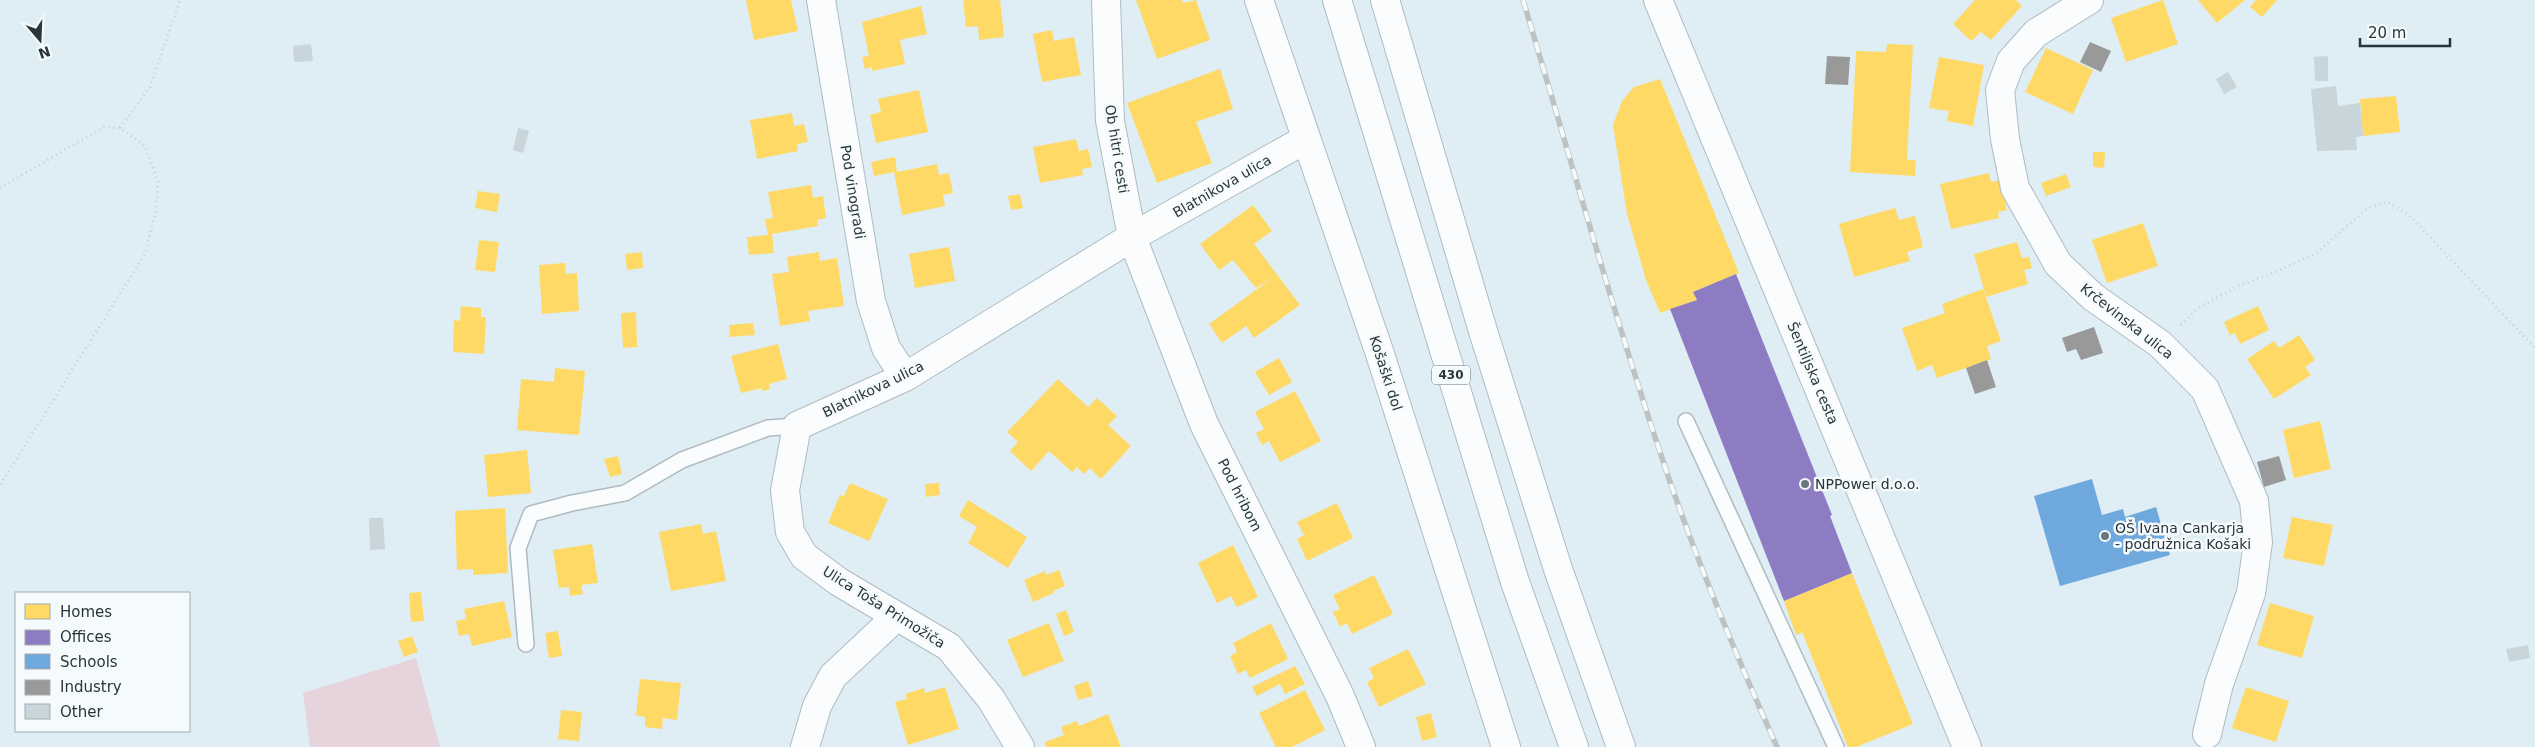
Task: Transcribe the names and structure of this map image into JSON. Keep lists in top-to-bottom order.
{
  "streets": {
    "main road": [
      "Ob hitri cesti",
      "Blatnikova ulica",
      "Pod vinogradi",
      "Krčevinska ulica",
      "Košaški dol",
      "Šentiljska cesta",
      "430",
      "Pod hribom",
      "Ulica Toša Primožiča"
    ]
  },
  "crossings": [
    ["Ob hitri cesti", "Blatnikova ulica"],
    ["Ob hitri cesti", "Pod hribom"],
    ["Blatnikova ulica", "Pod vinogradi"],
    ["Blatnikova ulica", "Košaški dol"],
    ["Blatnikova ulica", "Pod hribom"],
    ["Blatnikova ulica", "Ulica Toša Primožiča"]
  ],
  "places": ["NPPower d.o.o.", "OŠ Ivana Cankarja - podružnica Košaki"],
  "legend": [
    "Homes",
    "Offices",
    "Schools",
    "Industry",
    "Other"
  ],
  "scale_bar": "20 m",
  "north": "bottom"
}
